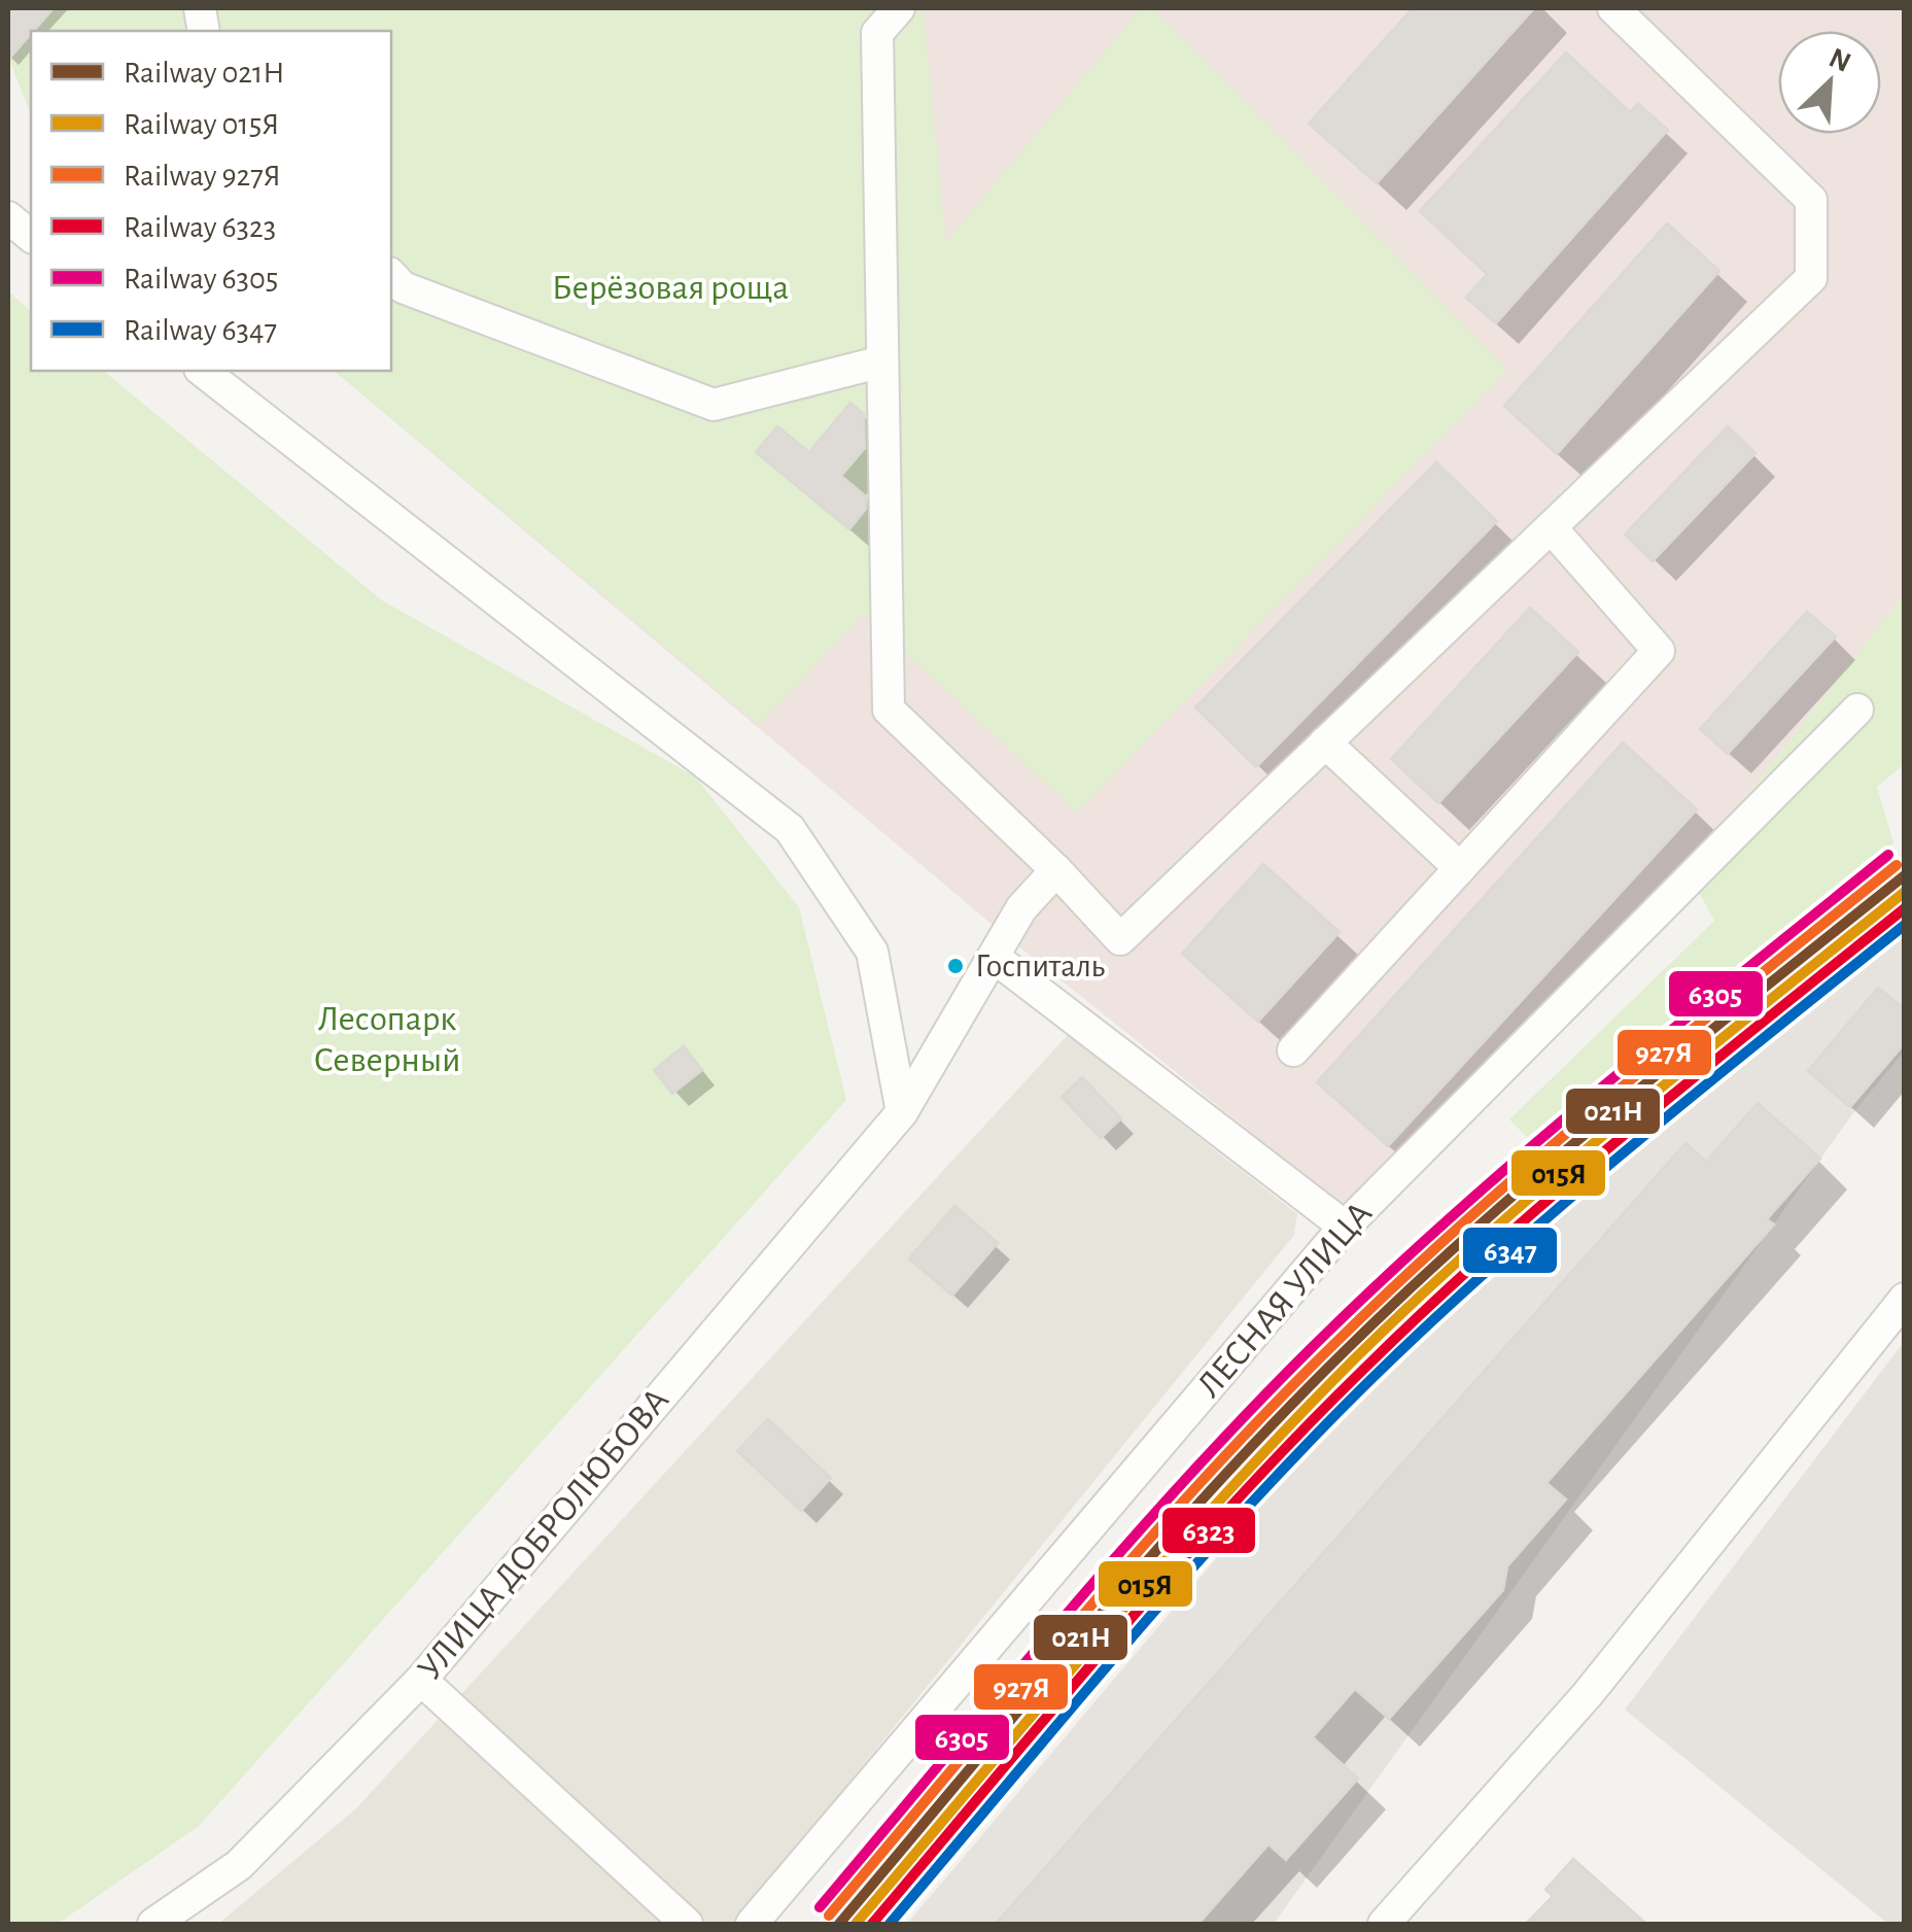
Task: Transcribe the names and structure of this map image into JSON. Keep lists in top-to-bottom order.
{
  "streets": {
    "street": ["ЛЕСНАЯ УЛИЦА", "УЛИЦА ДОБРОЛЮБОВА"]
  },
  "parks": ["Берёзовая роща", "Лесопарк Северный"],
  "places": ["Госпиталь"],
  "lines": [
    "rail line 6305",
    "rail line 927Я",
    "rail line 021Н",
    "rail line 015Я",
    "rail line 6323",
    "rail line 6347"
  ],
  "legend": [
    "Railway 021Н",
    "Railway 015Я",
    "Railway 927Я",
    "Railway 6323",
    "Railway 6305",
    "Railway 6347"
  ],
  "north": "top right"
}
